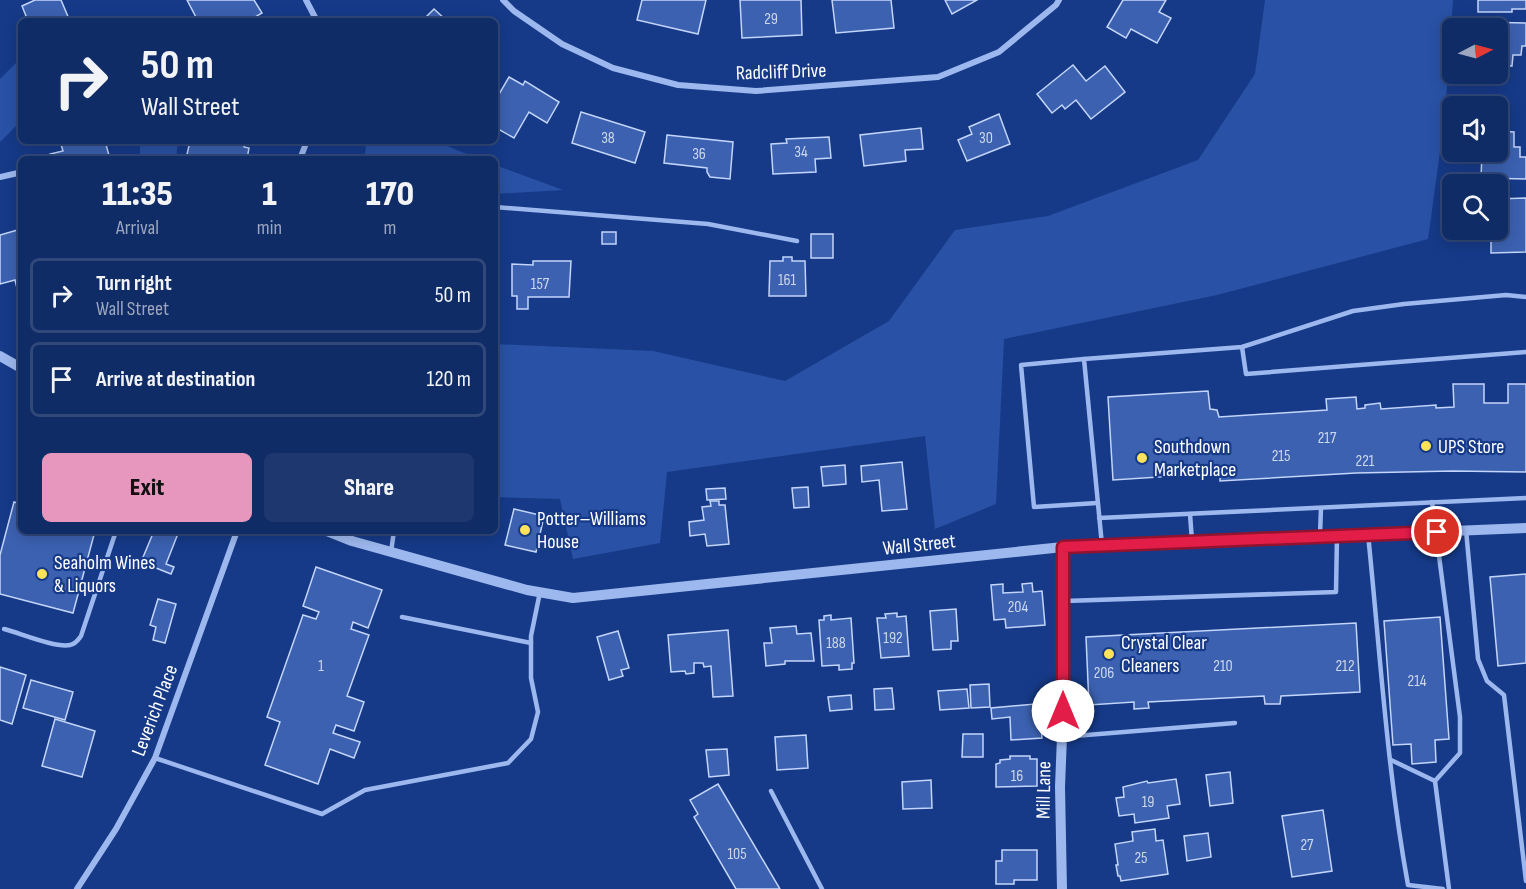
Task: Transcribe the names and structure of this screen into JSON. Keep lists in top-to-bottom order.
{
  "streets": {
    "street": [
      "Radcliff Drive",
      "Wall Street",
      "Leverich Place",
      "Mill Lane"
    ]
  },
  "crossings": [
    ["Wall Street", "Mill Lane"]
  ],
  "places": [
    "UPS Store",
    "Southdown Marketplace",
    "Potter–Williams House",
    "Seaholm Wines & Liquors",
    "Crystal Clear Cleaners"
  ],
  "house_numbers": [
    "29",
    "38",
    "30",
    "34",
    "36",
    "161",
    "157",
    "217",
    "215",
    "221",
    "204",
    "192",
    "188",
    "1",
    "210",
    "212",
    "206",
    "214",
    "16",
    "19",
    "27",
    "105",
    "25"
  ],
  "north": "right",
  "page": {
    "turn": ["50 m", "Wall Street"],
    "eta": [
      "11:35",
      "Arrival",
      "1",
      "min",
      "170",
      "m"
    ],
    "list": [
      {
        "name": "Turn right",
        "note": "Wall Street",
        "value": "50 m"
      },
      {
        "name": "Arrive at destination",
        "value": "120 m"
      }
    ],
    "buttons": ["Exit", "Share"]
  }
}
